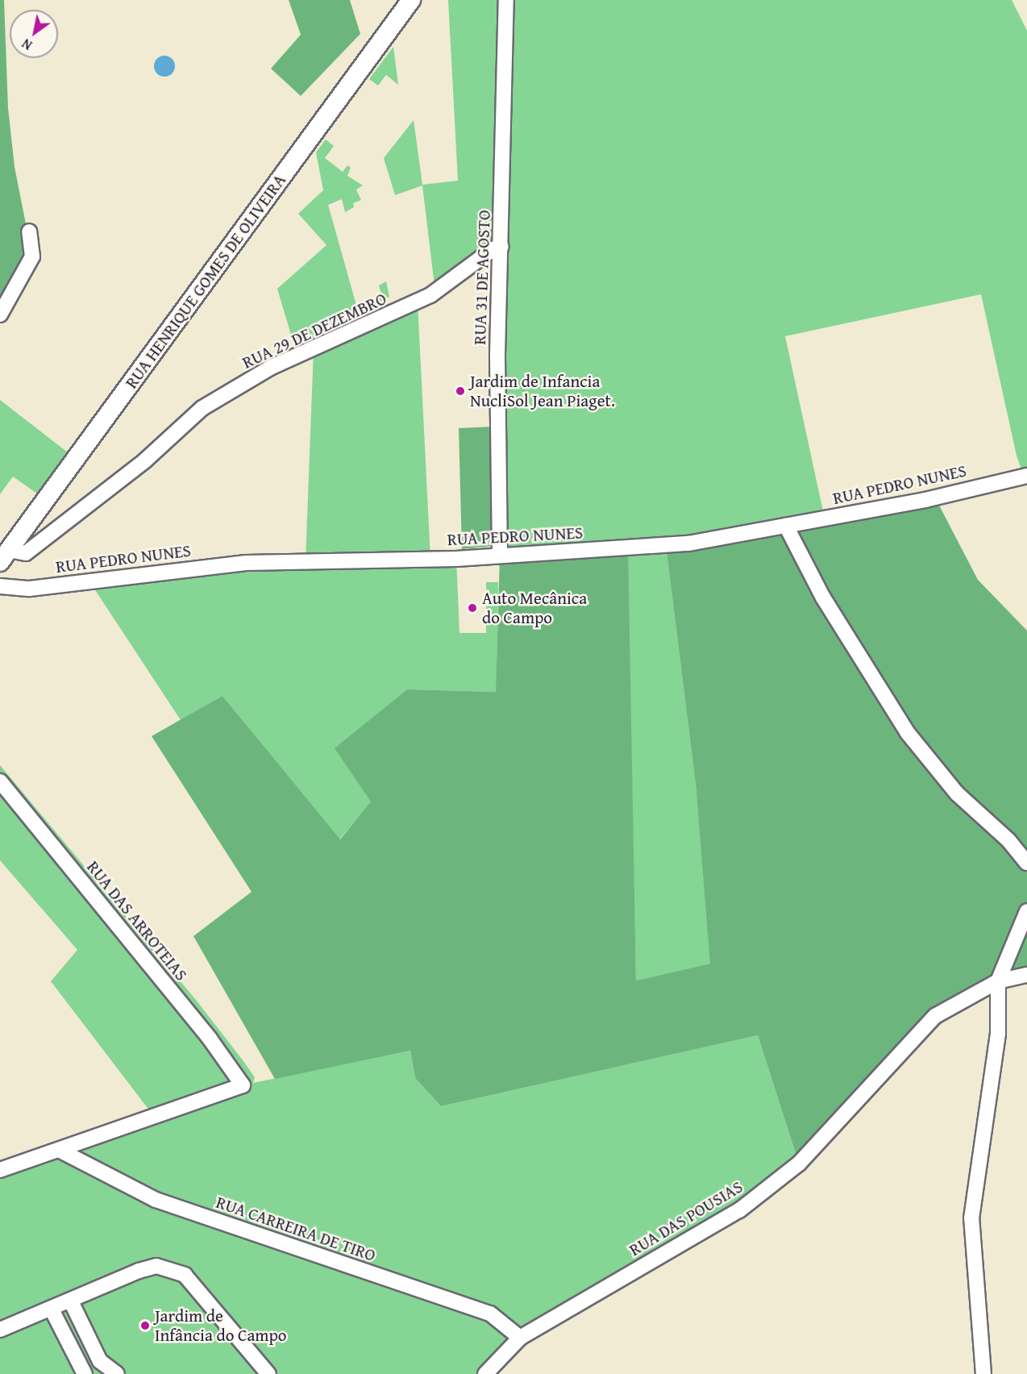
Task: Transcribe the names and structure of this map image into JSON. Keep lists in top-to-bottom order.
{
  "streets": {
    "street": [
      "RUA 31 DE AGOSTO",
      "RUA HENRIQUE GOMES DE OLIVEIRA",
      "RUA 29 DE DEZEMBRO",
      "RUA PEDRO NUNES",
      "RUA DAS ARROTEIAS",
      "RUA DAS POUSIAS",
      "RUA CARREIRA DE TIRO"
    ]
  },
  "crossings": [
    ["RUA 31 DE AGOSTO", "RUA 29 DE DEZEMBRO"],
    ["RUA 31 DE AGOSTO", "RUA PEDRO NUNES"],
    ["RUA HENRIQUE GOMES DE OLIVEIRA", "RUA 29 DE DEZEMBRO"],
    ["RUA DAS ARROTEIAS", "RUA CARREIRA DE TIRO"],
    ["RUA DAS POUSIAS", "RUA CARREIRA DE TIRO"]
  ],
  "places": ["Jardim de Infancia NucliSol Jean Piaget.", "Auto Mecânica do Campo", "Jardim de Infância do Campo"],
  "north": "bottom left"
}
